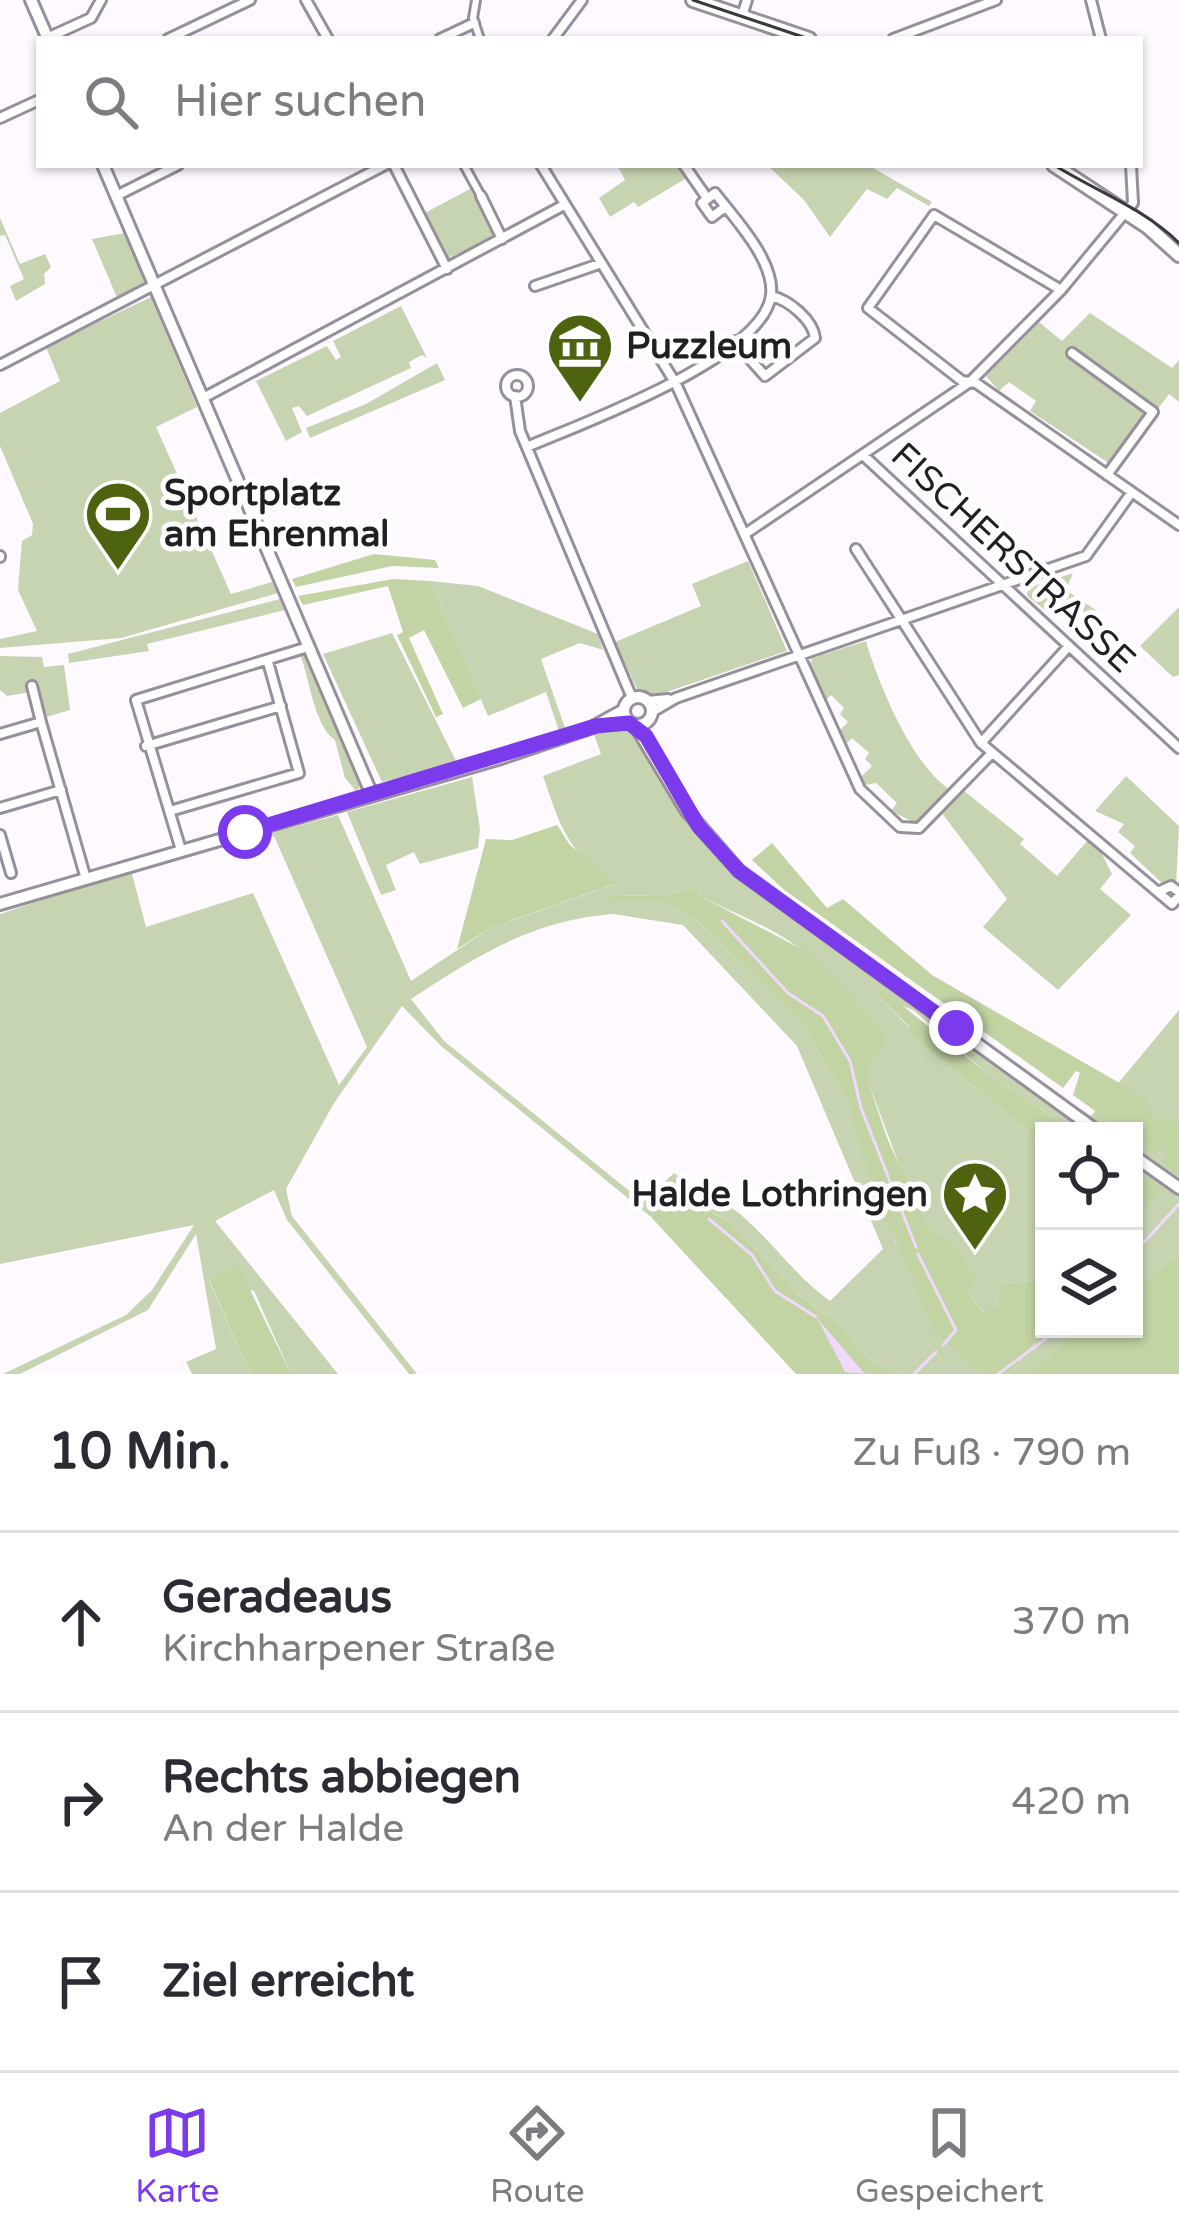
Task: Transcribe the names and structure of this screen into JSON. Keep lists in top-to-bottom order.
{
  "streets": {
    "street": ["FISCHERSTRASSE"]
  },
  "places": {
    "museum": ["Puzzleum"],
    "sports": ["Sportplatz am Ehrenmal"],
    "place": ["Halde Lothringen"]
  },
  "page": {
    "search": "Hier suchen",
    "heading": ["10 Min.", "Zu Fuß · 790 m"],
    "list": [
      ["Geradeaus", "Kirchharpener Straße", "370 m"],
      ["Rechts abbiegen", "An der Halde", "420 m"],
      "Ziel erreicht"
    ],
    "nav": ["Karte", "Route", "Gespeichert"]
  }
}
